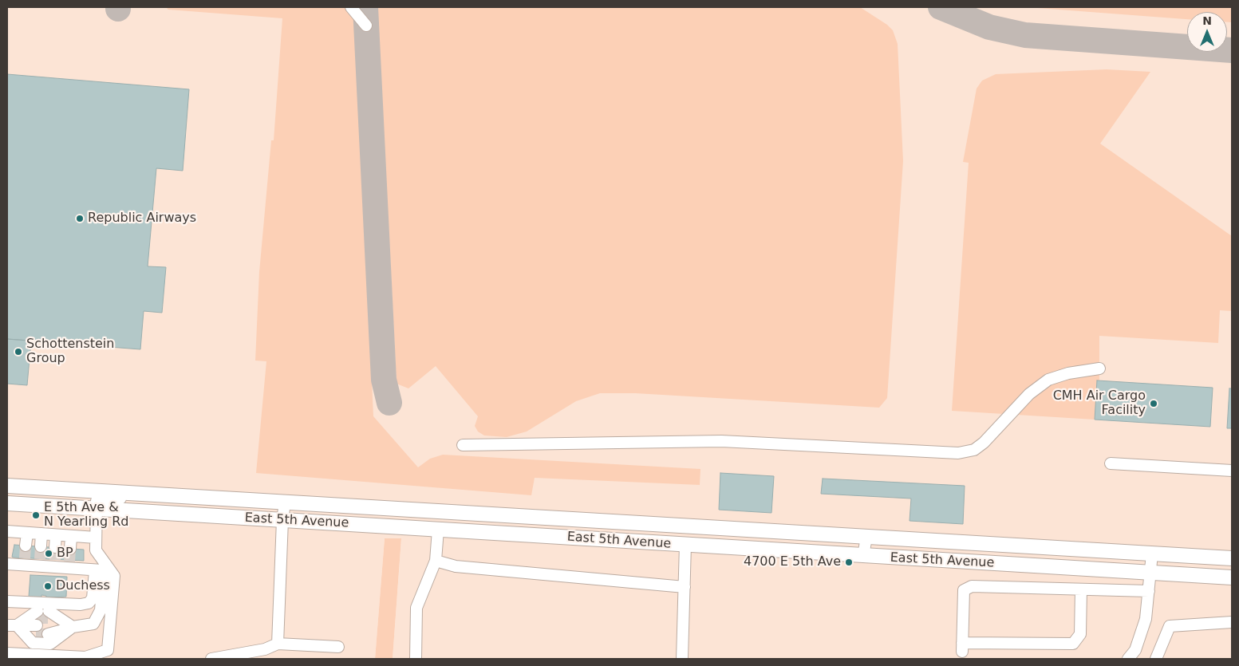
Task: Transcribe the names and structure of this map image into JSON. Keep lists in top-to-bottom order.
{
  "streets": {
    "main road": ["East 5th Avenue"]
  },
  "places": [
    "Republic Airways",
    "Schottenstein Group",
    "CMH Air Cargo Facility",
    "E 5th Ave & N Yearling Rd",
    "BP",
    "4700 E 5th Ave",
    "Duchess"
  ],
  "north": "top"
}
